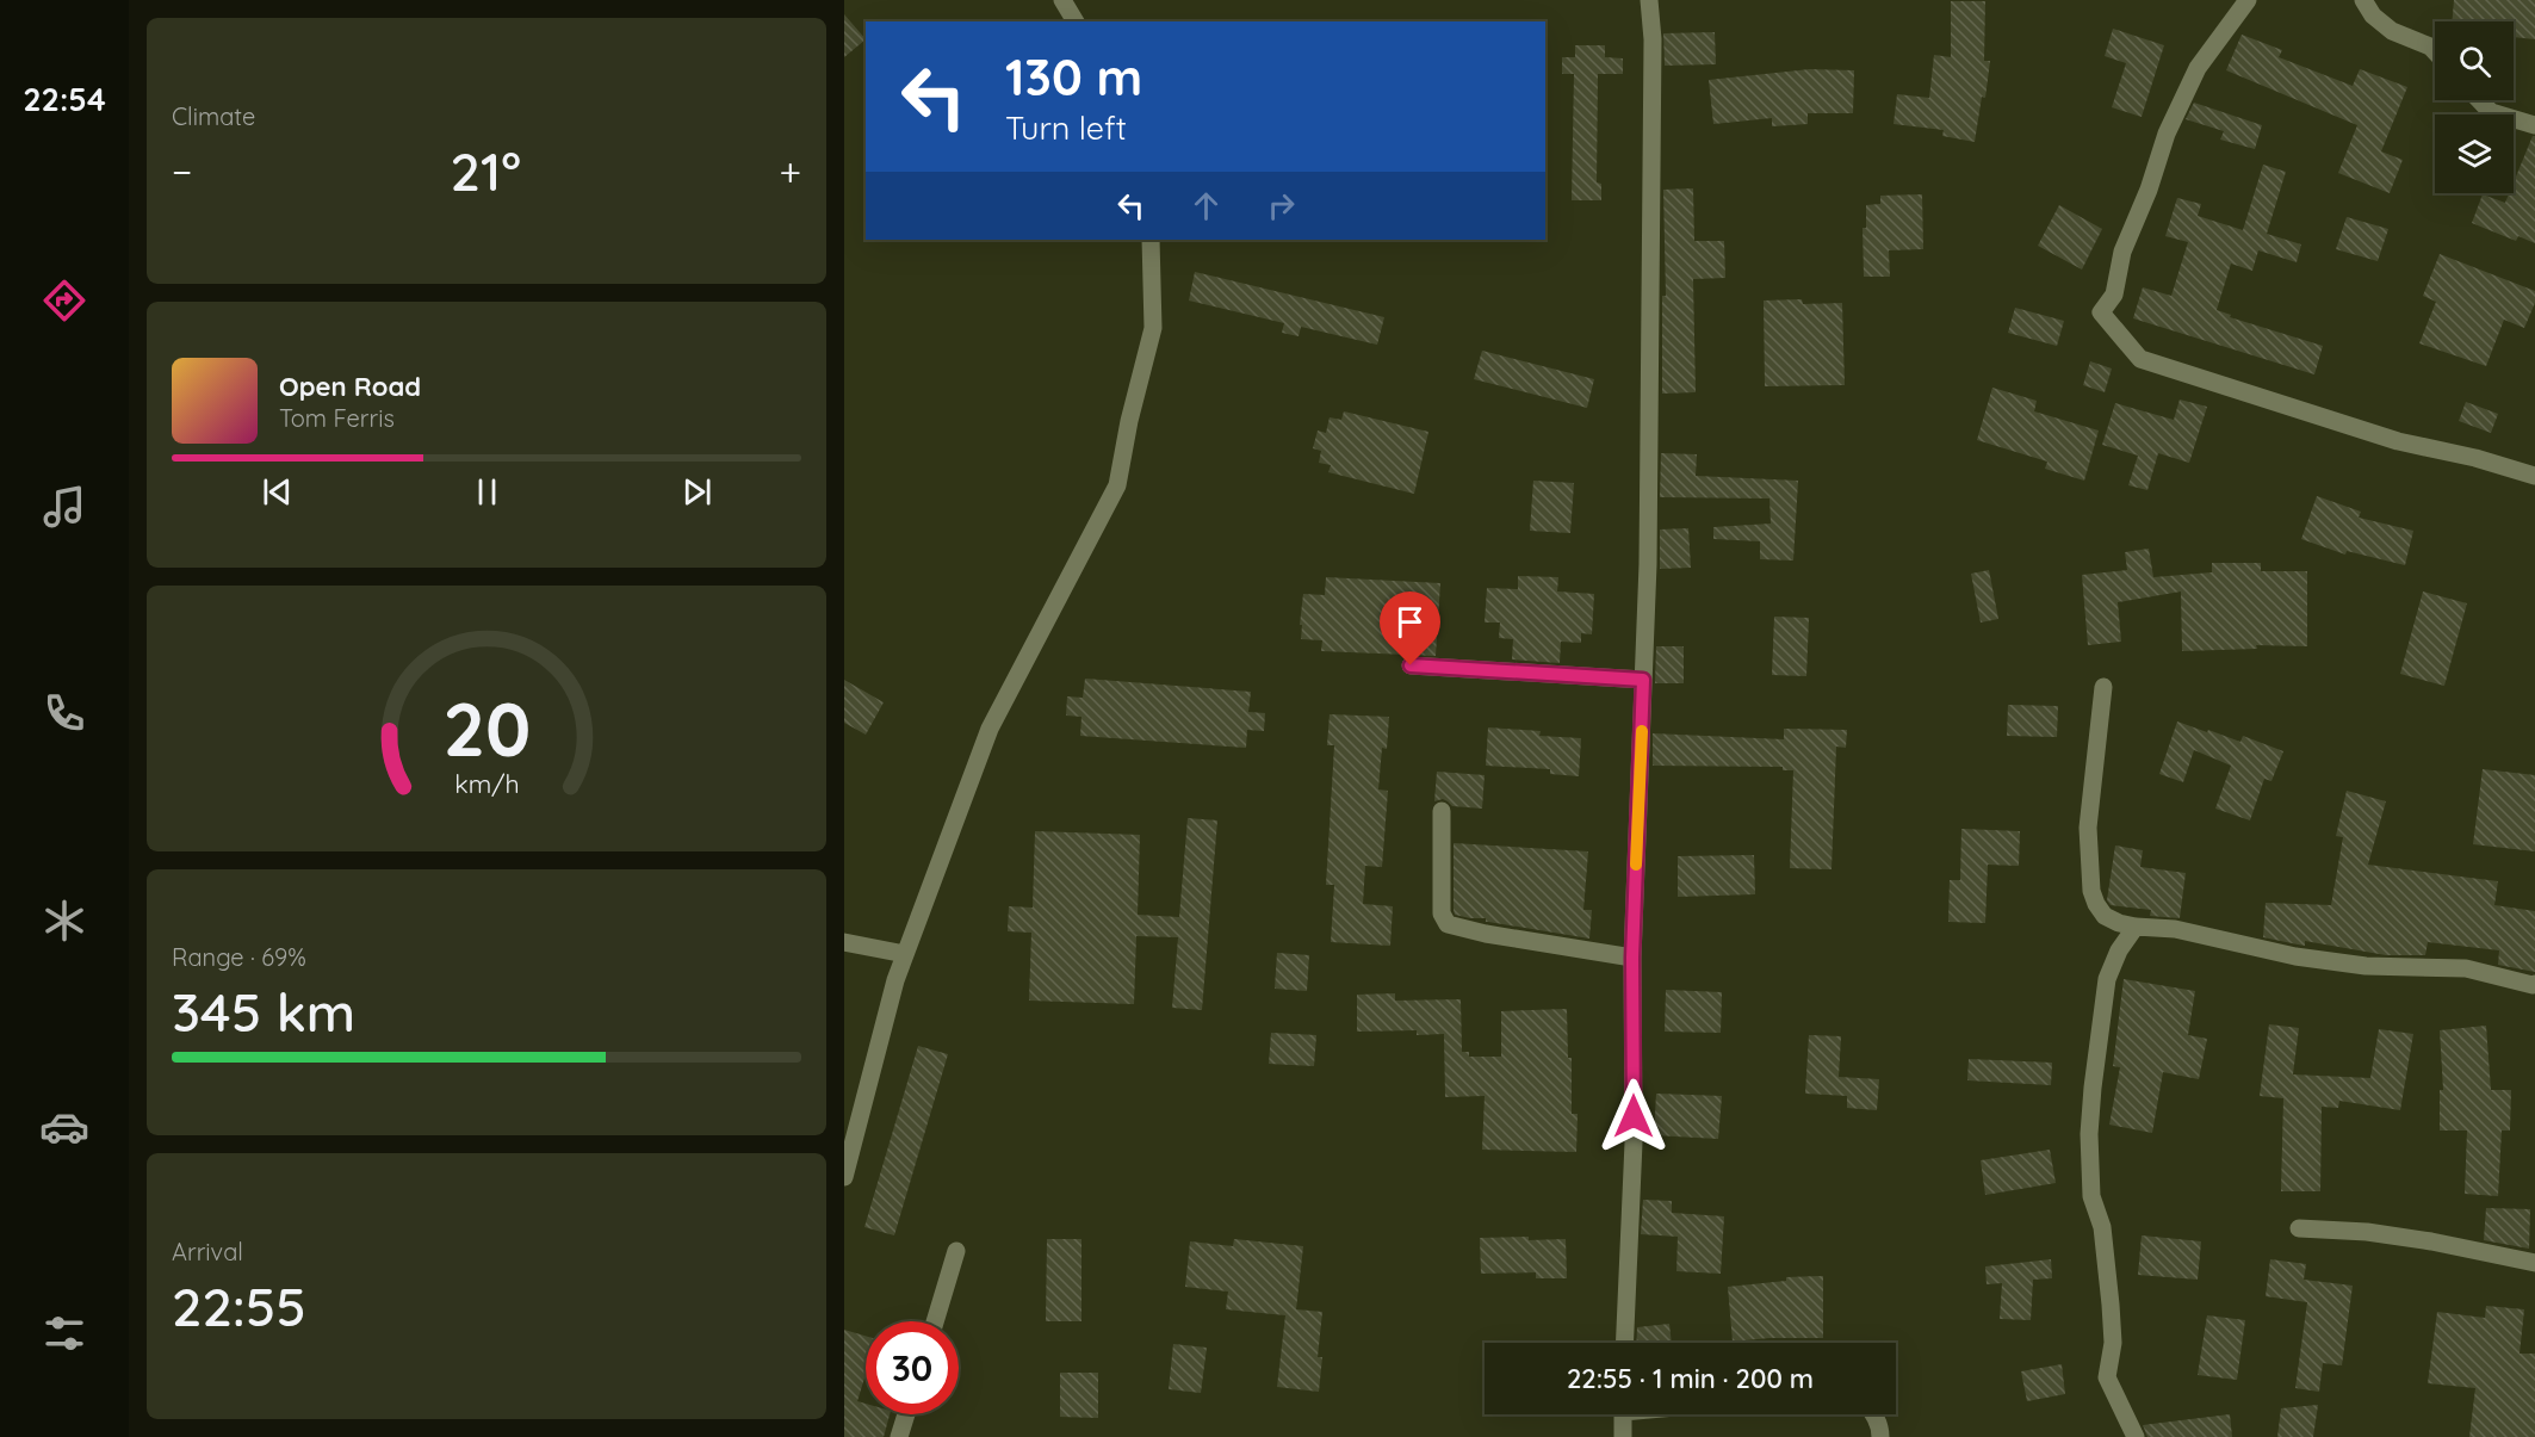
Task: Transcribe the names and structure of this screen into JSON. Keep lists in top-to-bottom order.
{
  "page": {
    "tabs": "22:54",
    "tile": [
      "Climate",
      ["Range · 69%", "345 km"],
      ["Arrival", "22:55"]
    ],
    "turn": ["130 m", "Turn left"],
    "heat": ["−", "21°", "+"],
    "song": ["Open Road", "Tom Ferris"],
    "limit": "30",
    "trip": "22:55 · 1 min · 200 m",
    "gauge": ["20", "km/h"]
  }
}
